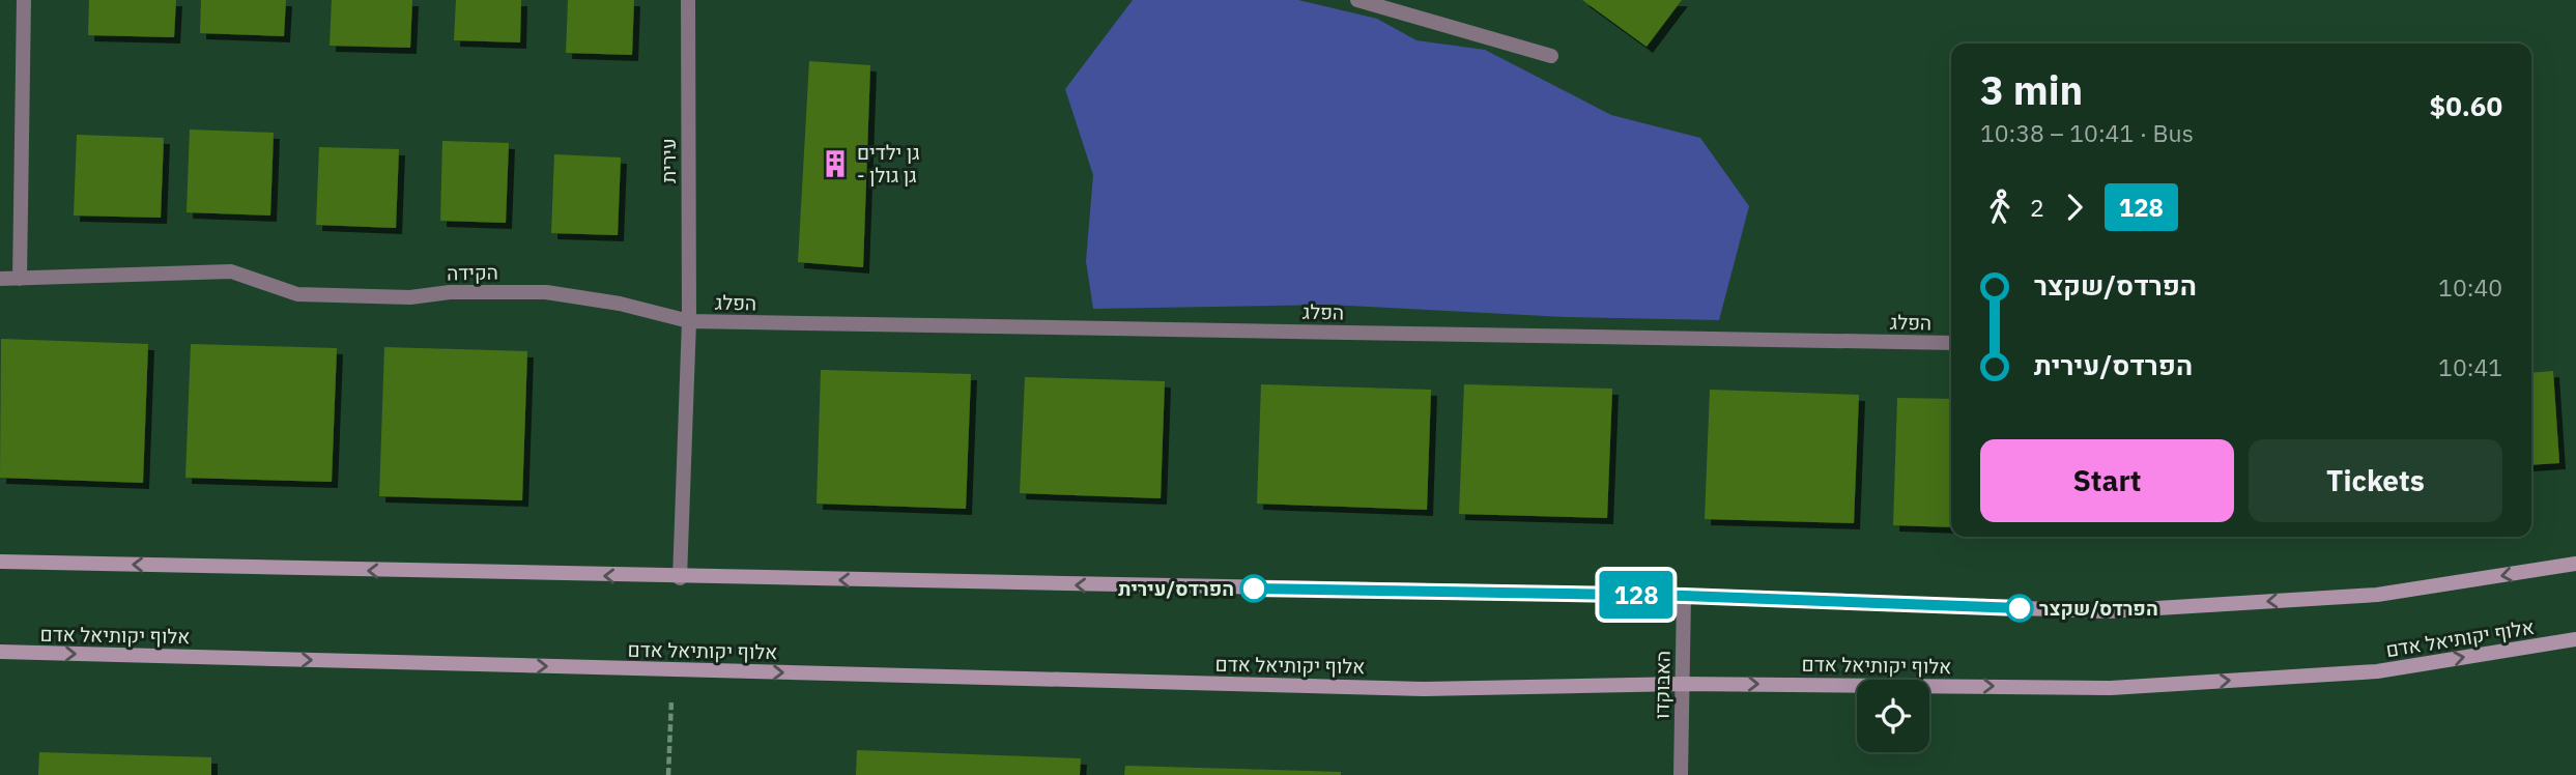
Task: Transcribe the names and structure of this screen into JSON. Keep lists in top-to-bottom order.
{
  "streets": {
    "street": [
      "עירית",
      "הקידה",
      "הפלג",
      "אלוף יקותיאל אדם",
      "האבוקדו"
    ]
  },
  "crossings": [
    ["עירית", "הקידה"],
    ["עירית", "הפלג"],
    ["הקידה", "הפלג"],
    ["אלוף יקותיאל אדם", "האבוקדו"]
  ],
  "places": {
    "building": ["גן ילדים - גן גולן"],
    "other": ["הפרדס/עירית", "הפרדס/שקצר"]
  },
  "lines": ["bus line 128"],
  "page": {
    "on_map": "128",
    "heading": ["3 min", "10:38 – 10:41 · Bus", "$0.60"],
    "legs": ["2", "128"],
    "list": [
      {
        "name": "הפרדס/שקצר",
        "value": "10:40"
      },
      {
        "name": "הפרדס/עירית",
        "value": "10:41"
      }
    ],
    "buttons": ["Start", "Tickets"]
  }
}
